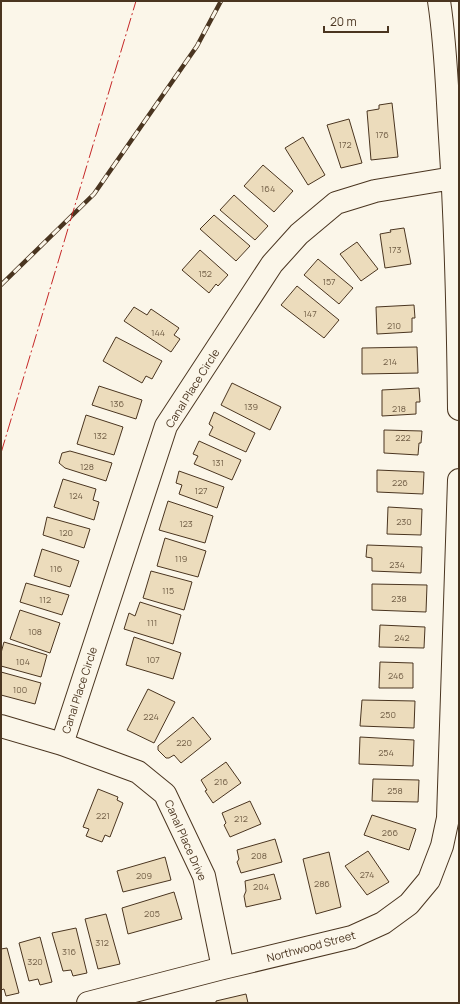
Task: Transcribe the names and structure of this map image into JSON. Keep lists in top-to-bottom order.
{
  "streets": {
    "street": ["Canal Place Circle", "Canal Place Drive", "Northwood Street"]
  },
  "crossings": [
    ["Canal Place Circle", "Canal Place Drive"],
    ["Canal Place Drive", "Northwood Street"]
  ],
  "house_numbers": [
    "176",
    "172",
    "164",
    "173",
    "152",
    "157",
    "147",
    "210",
    "144",
    "214",
    "136",
    "139",
    "218",
    "132",
    "222",
    "131",
    "128",
    "226",
    "127",
    "124",
    "230",
    "123",
    "120",
    "119",
    "234",
    "116",
    "115",
    "238",
    "112",
    "111",
    "108",
    "242",
    "107",
    "104",
    "246",
    "100",
    "250",
    "224",
    "220",
    "254",
    "216",
    "258",
    "221",
    "212",
    "266",
    "208",
    "274",
    "209",
    "286",
    "204",
    "205",
    "312",
    "316",
    "320"
  ],
  "scale_bar": "20 m"
}
